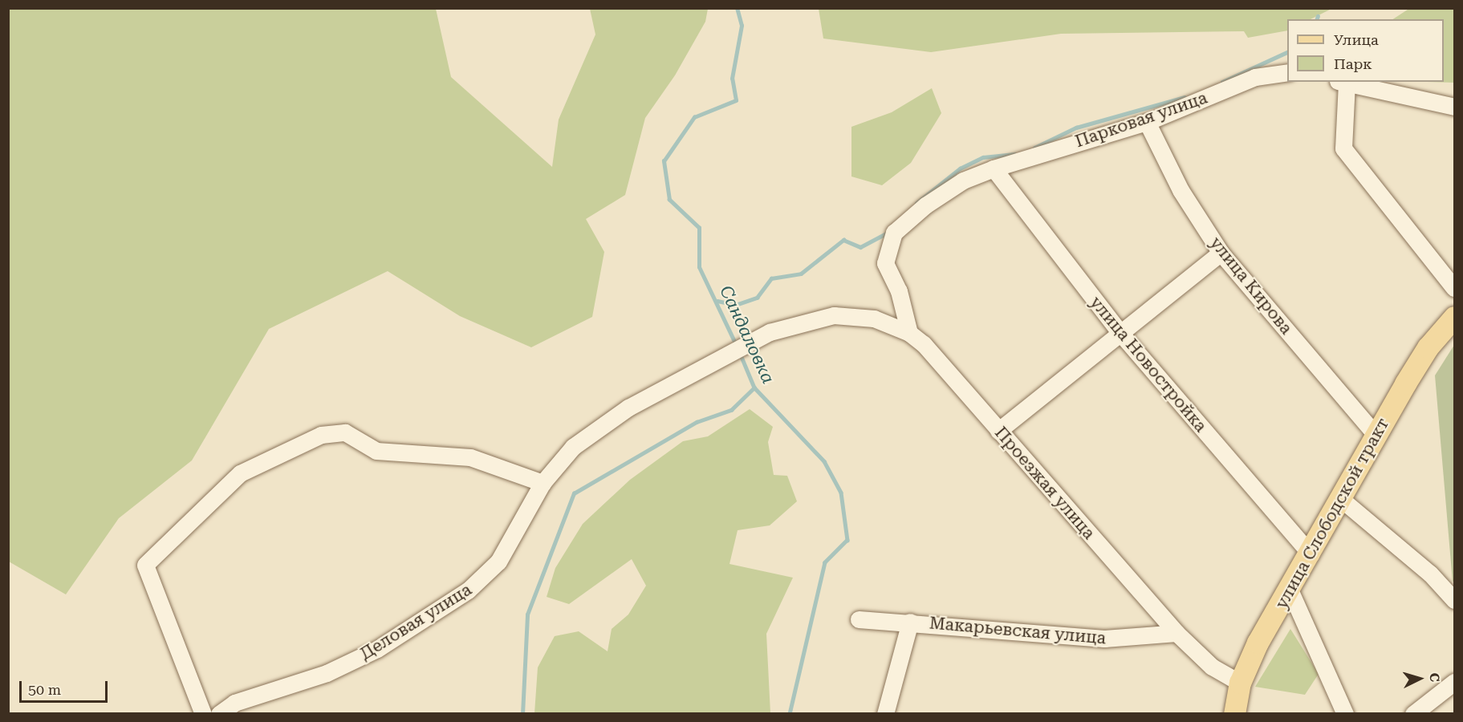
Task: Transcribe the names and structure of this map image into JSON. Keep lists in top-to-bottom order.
{
  "streets": {
    "main road": ["улица Слободской тракт"],
    "street": [
      "Парковая улица",
      "улица Кирова",
      "улица Новостройка",
      "Проезжая улица",
      "Деловая улица",
      "Макарьевская улица"
    ]
  },
  "crossings": [
    ["Парковая улица", "улица Кирова"],
    ["Парковая улица", "улица Новостройка"],
    ["Парковая улица", "Проезжая улица"],
    ["улица Кирова", "улица Слободской тракт"],
    ["улица Новостройка", "улица Слободской тракт"],
    ["Проезжая улица", "улица Слободской тракт"],
    ["Проезжая улица", "Деловая улица"],
    ["Проезжая улица", "Макарьевская улица"]
  ],
  "water": ["Сандаловка"],
  "legend": ["Улица", "Парк"],
  "scale_bar": "50 m",
  "north": "right"
}
